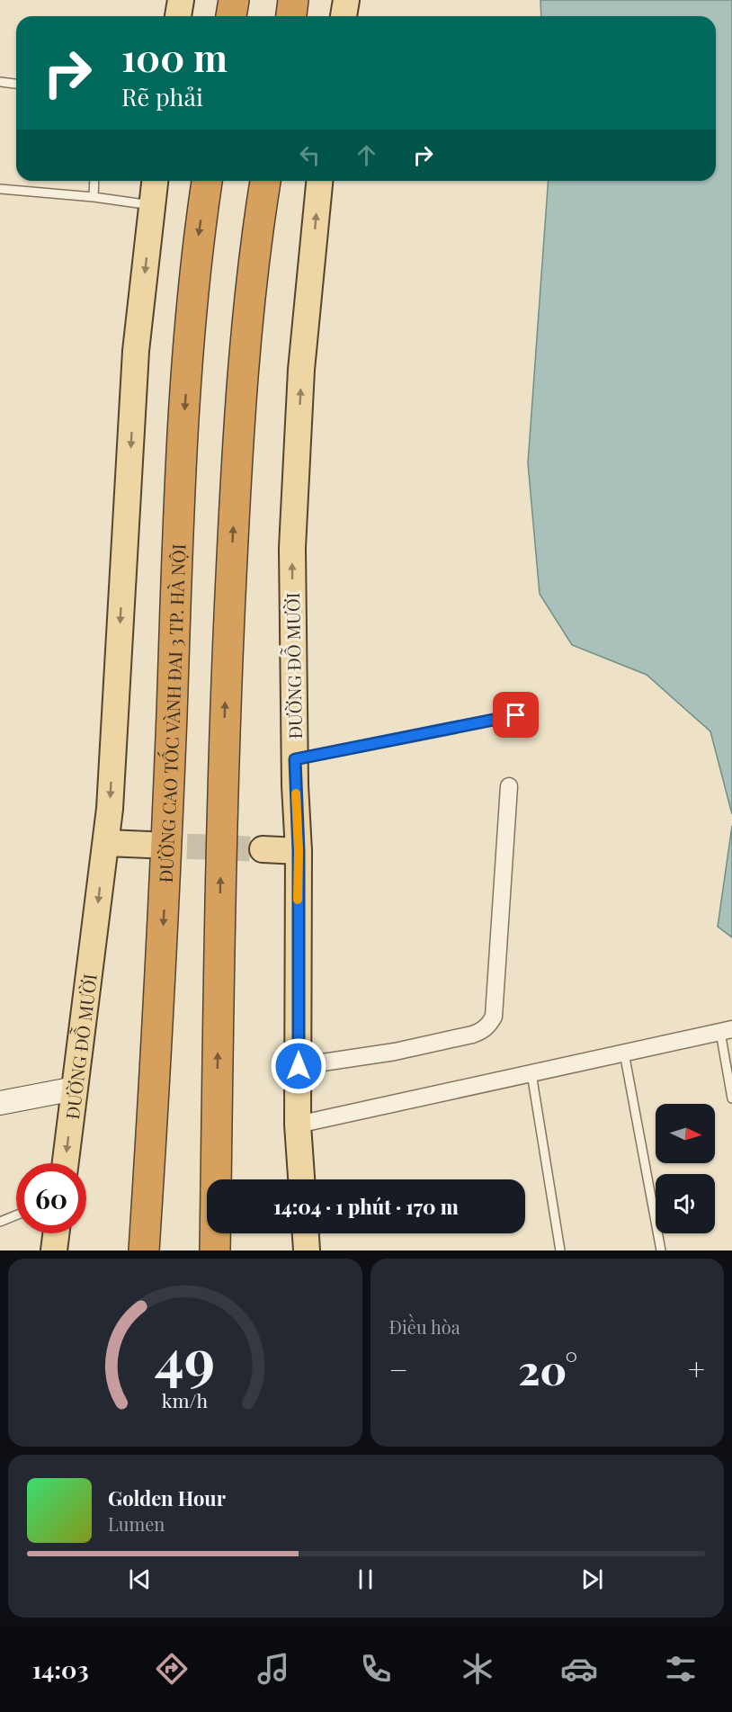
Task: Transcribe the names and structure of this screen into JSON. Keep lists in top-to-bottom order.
{
  "streets": {
    "highway": ["ĐƯỜNG CAO TỐC VÀNH ĐAI 3 TP. HÀ NỘI"],
    "main road": ["ĐƯỜNG ĐỖ MƯỜI"]
  },
  "north": "right",
  "page": {
    "turn": ["100 m", "Rẽ phải"],
    "limit": "60",
    "trip": "14:04 · 1 phút · 170 m",
    "tile": "Điều hòa",
    "heat": ["−", "20°", "+"],
    "song": ["Golden Hour", "Lumen"],
    "tabs": "14:03",
    "gauge": ["49", "km/h"]
  }
}
